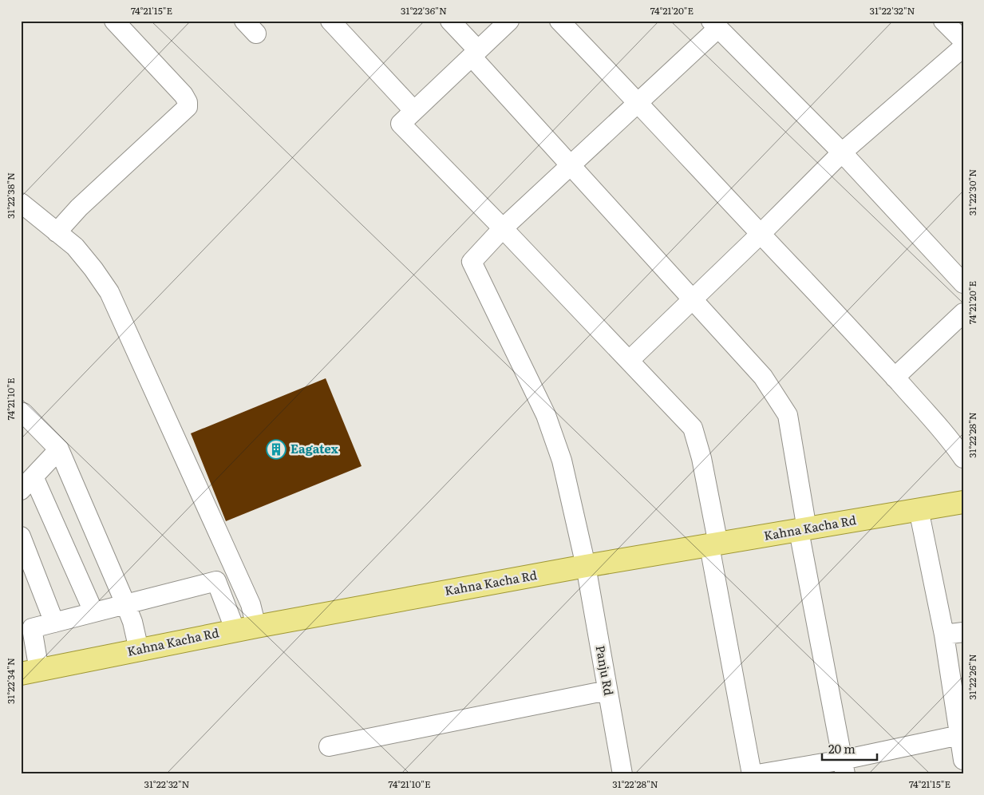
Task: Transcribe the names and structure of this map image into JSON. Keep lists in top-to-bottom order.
{
  "streets": {
    "main road": ["Kahna Kacha Rd"],
    "street": ["Panju Rd"]
  },
  "crossings": [
    ["Kahna Kacha Rd", "Panju Rd"]
  ],
  "places": {
    "building": ["Eagatex"]
  },
  "scale_bar": "20 m",
  "coordinates": [
    "74°21'15\"E",
    "31°22'36\"N",
    "74°21'20\"E",
    "31°22'32\"N",
    "31°22'30\"N",
    "31°22'38\"N",
    "74°21'10\"E",
    "31°22'28\"N",
    "31°22'26\"N",
    "31°22'34\"N"
  ]
}
